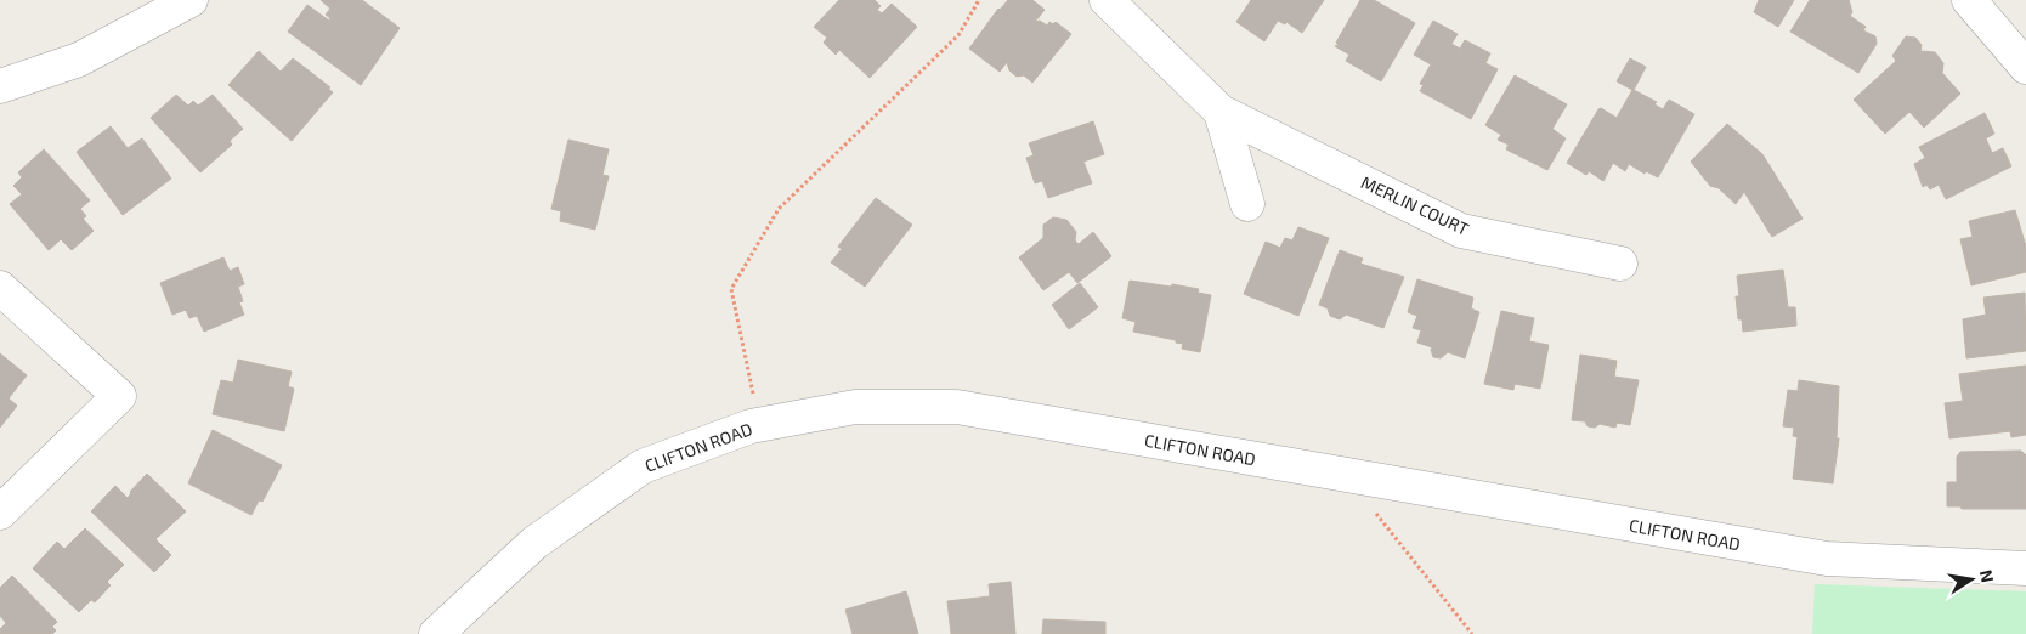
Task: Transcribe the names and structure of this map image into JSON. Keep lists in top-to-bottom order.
{
  "streets": {
    "street": ["MERLIN COURT", "CLIFTON ROAD"]
  },
  "north": "right"
}
